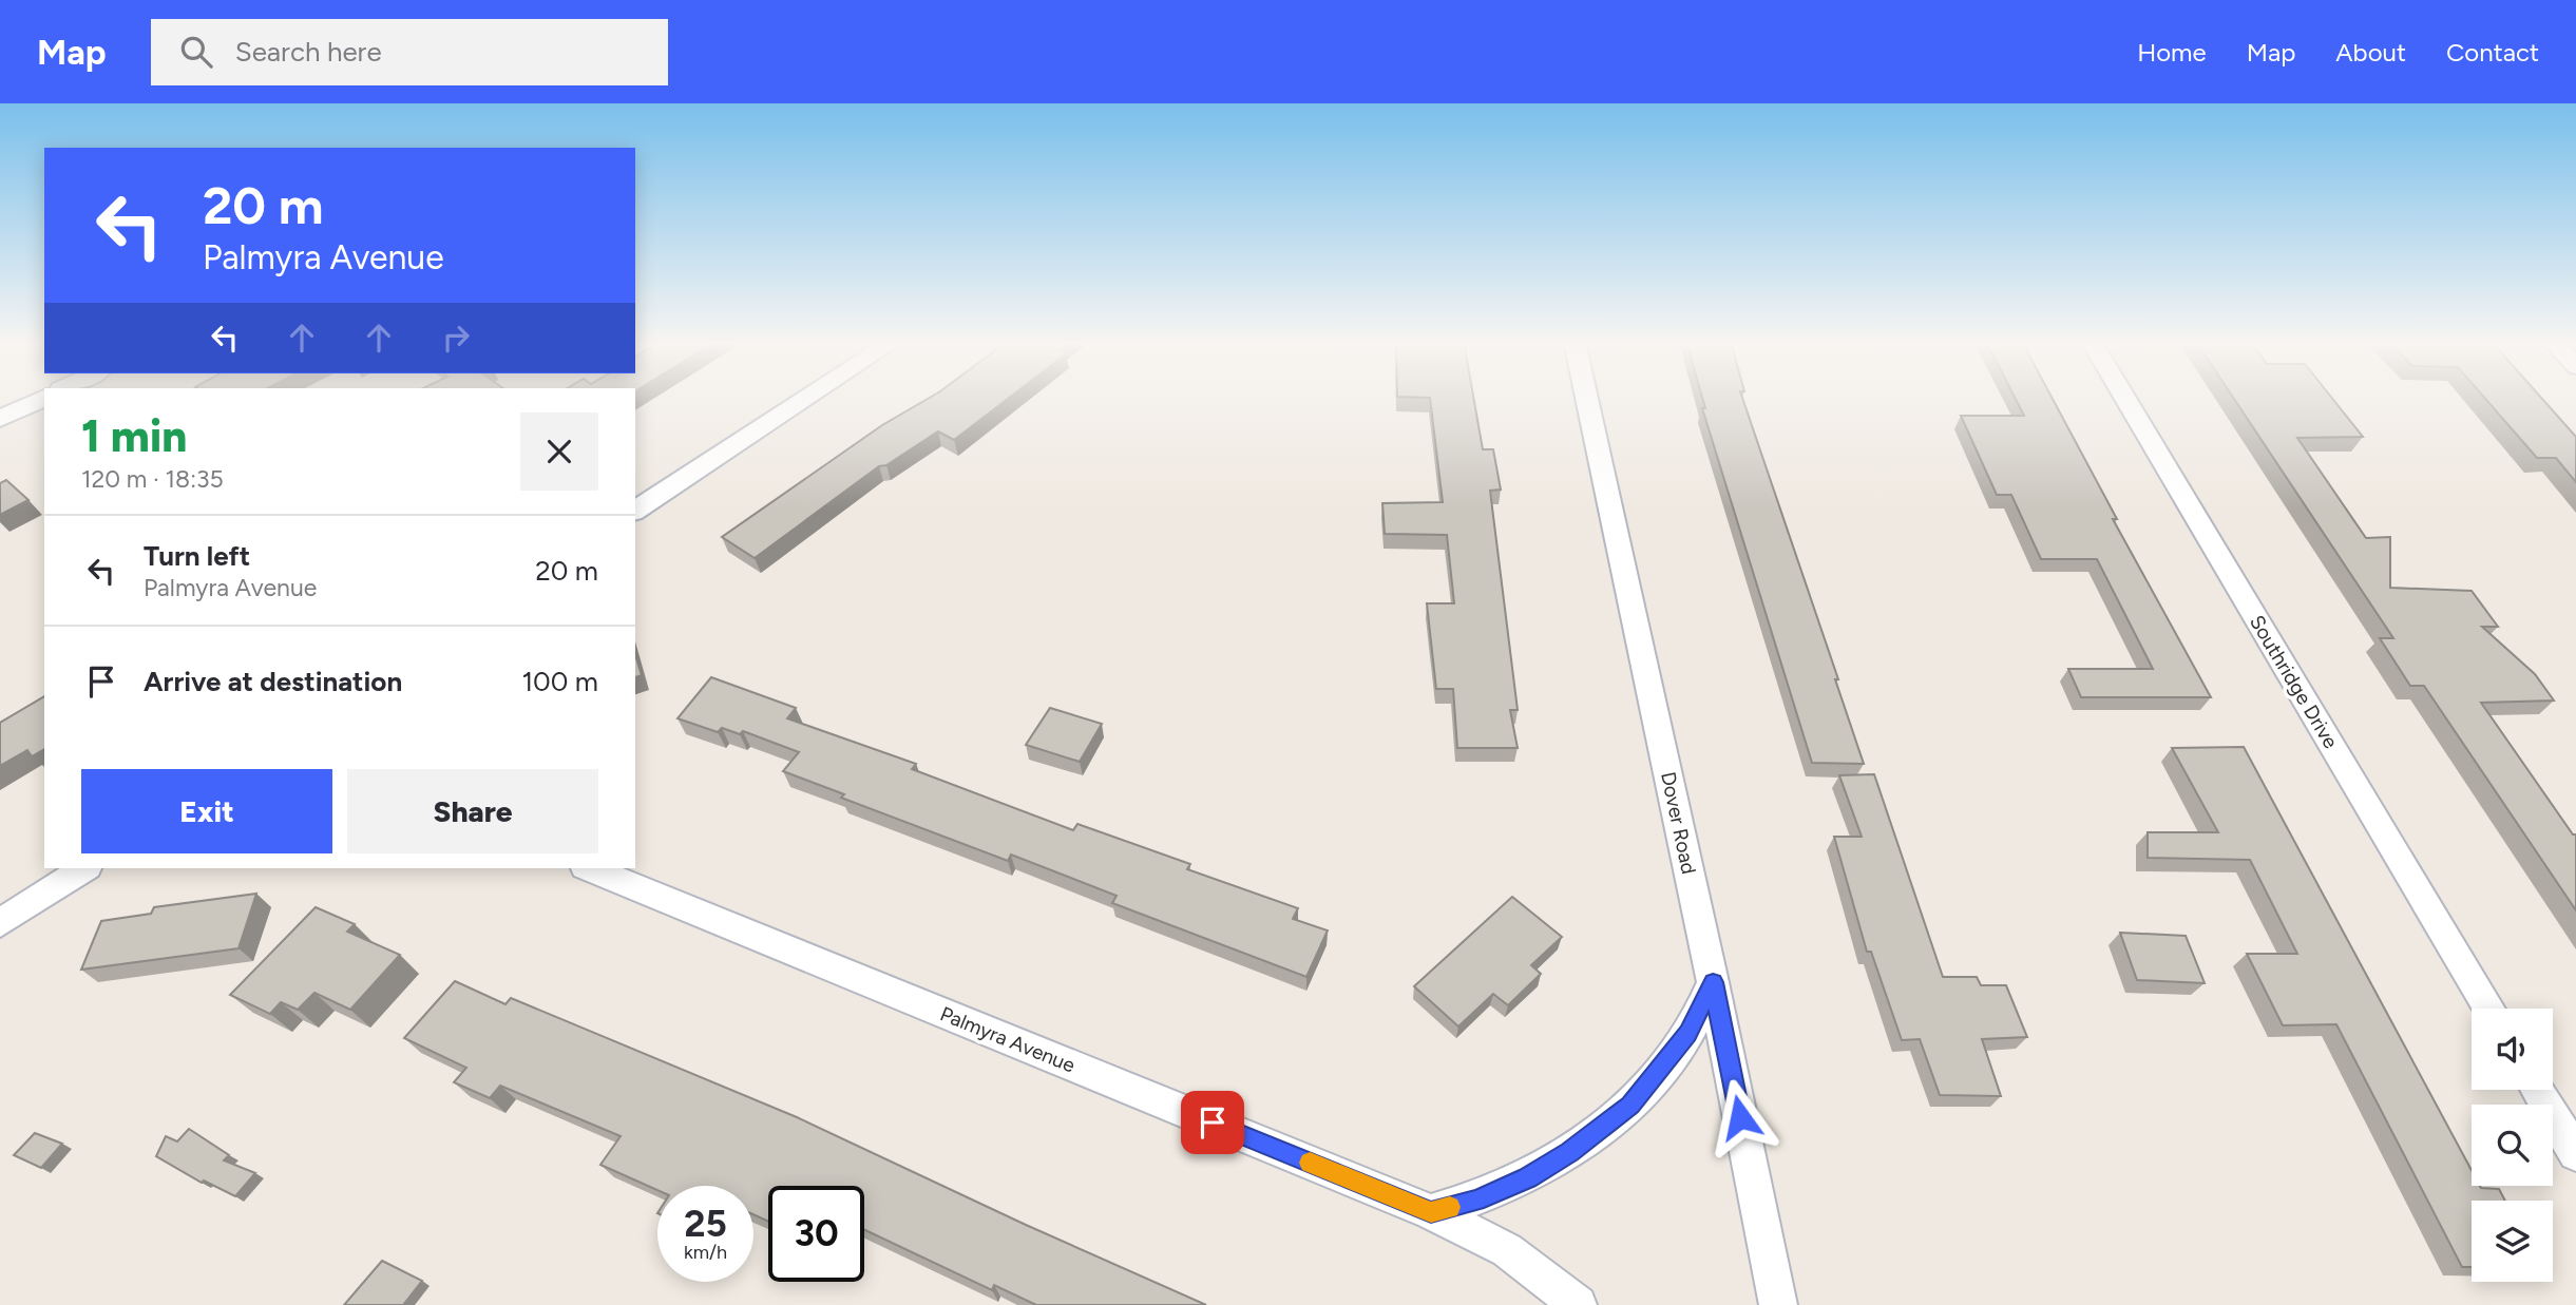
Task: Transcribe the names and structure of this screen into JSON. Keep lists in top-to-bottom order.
{
  "streets": {
    "street": ["Southridge Drive", "Dover Road", "Palmyra Avenue"]
  },
  "page": {
    "header": "Map",
    "search": "Search here",
    "nav": [
      "Home",
      "Map",
      "About",
      "Contact"
    ],
    "turn": ["20 m", "Palmyra Avenue"],
    "heading": ["1 min", "120 m · 18:35"],
    "list": [
      {
        "name": "Turn left",
        "note": "Palmyra Avenue",
        "value": "20 m"
      },
      {
        "name": "Arrive at destination",
        "value": "100 m"
      }
    ],
    "buttons": ["Exit", "Share"],
    "speed": "25 km/h",
    "limit": "30"
  }
}
